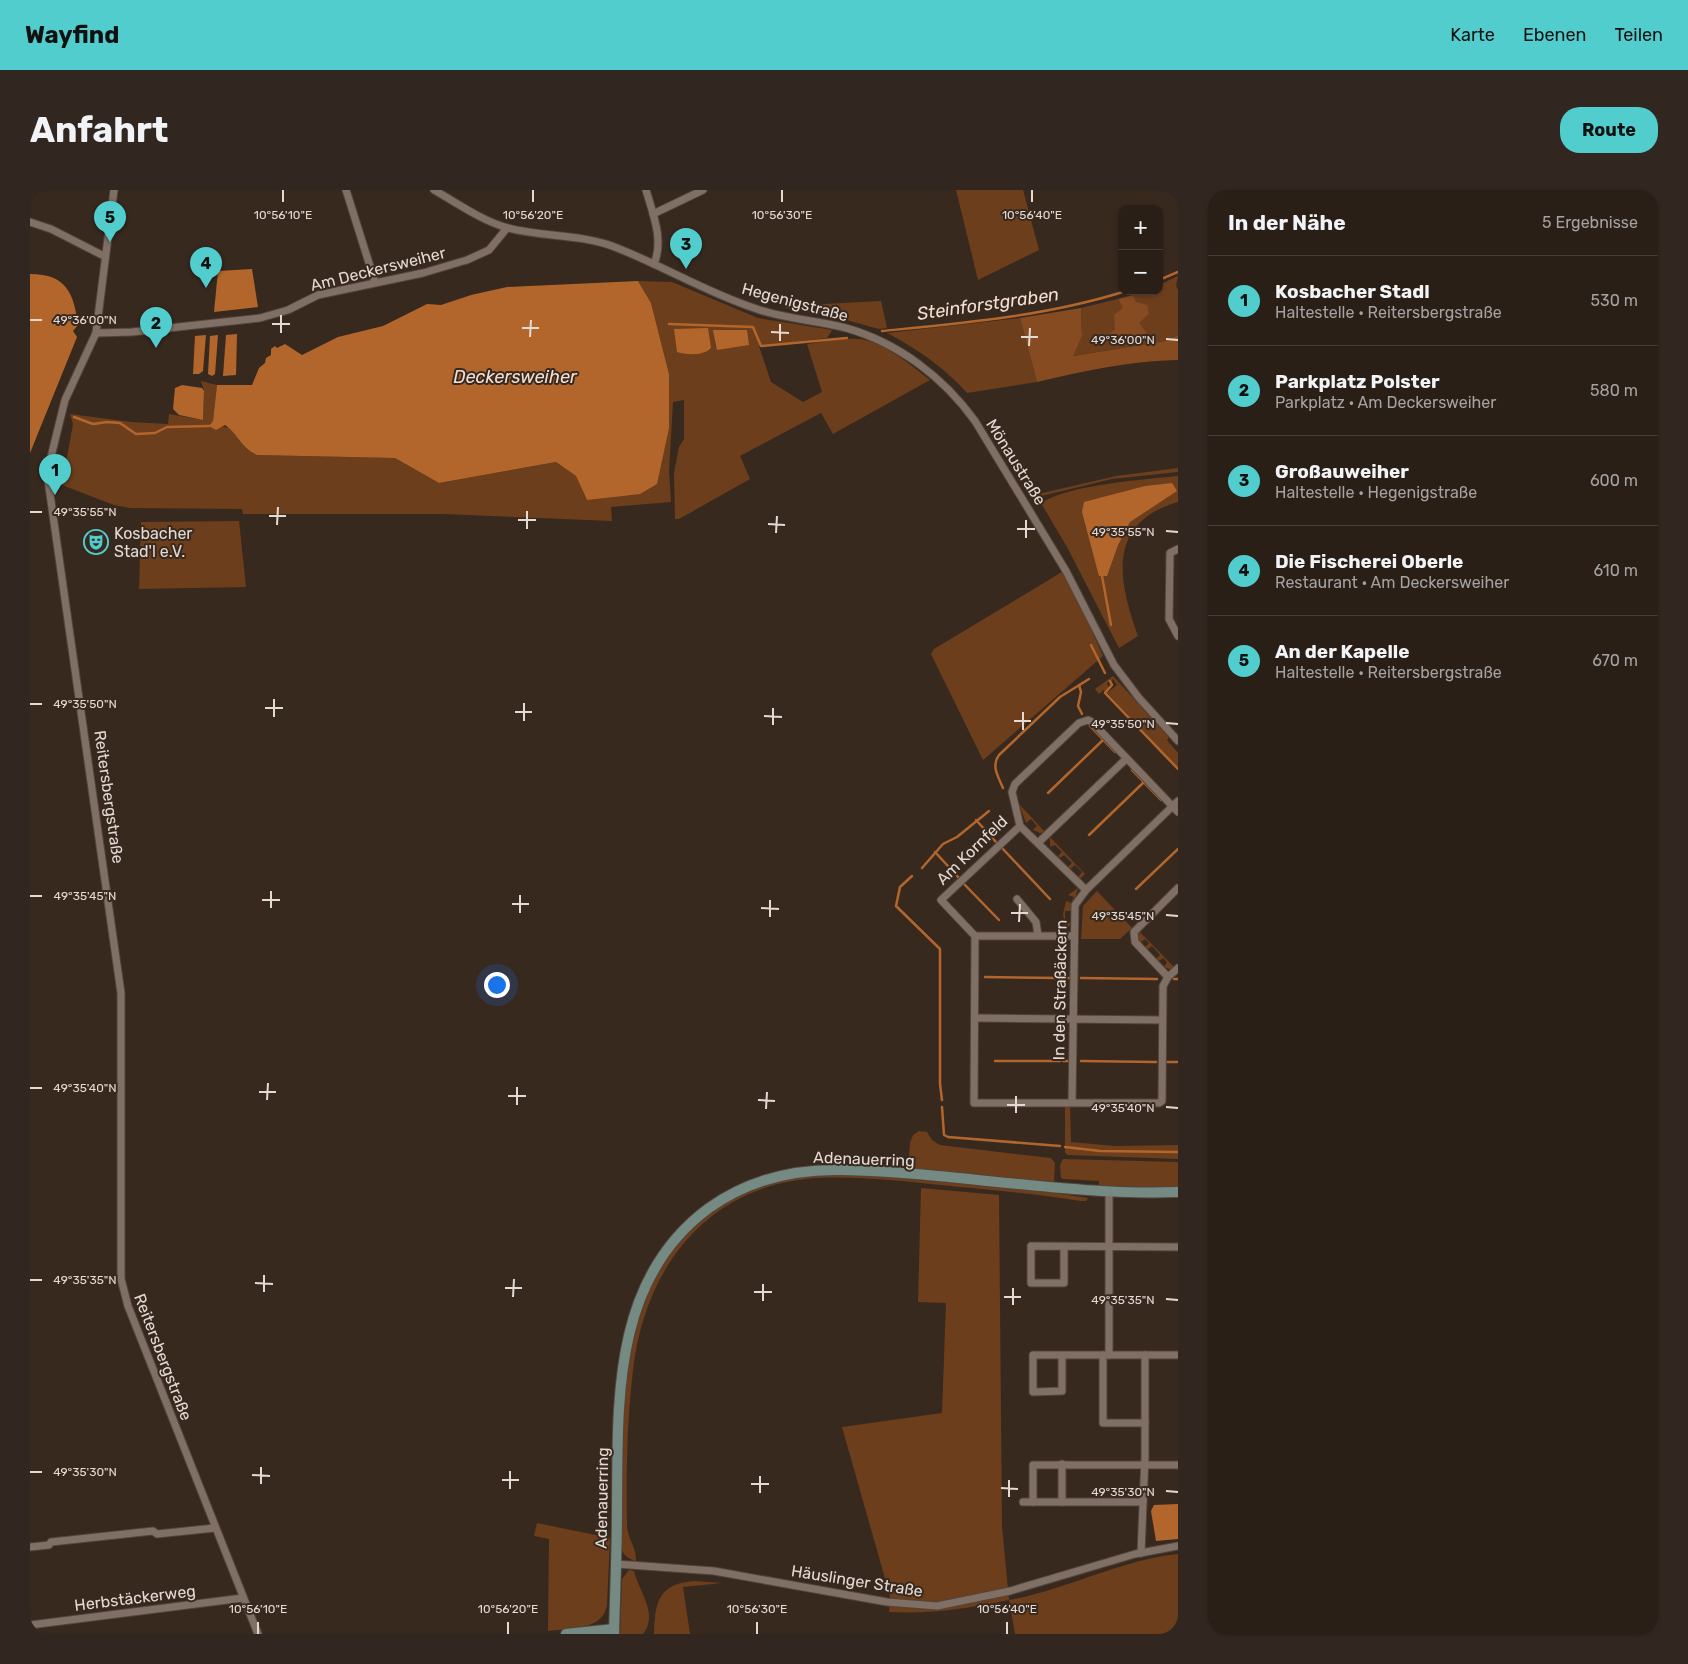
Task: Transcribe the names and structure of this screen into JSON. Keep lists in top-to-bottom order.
{
  "streets": {
    "main road": ["Adenauerring"],
    "street": [
      "Am Deckersweiher",
      "Hegenigstraße",
      "Mönaustraße",
      "Reitersbergstraße",
      "Am Kornfeld",
      "In den Straßäckern",
      "Häuslinger Straße",
      "Herbstäckerweg"
    ]
  },
  "crossings": [
    ["Am Deckersweiher", "Hegenigstraße"],
    ["Am Deckersweiher", "Reitersbergstraße"],
    ["Hegenigstraße", "Mönaustraße"],
    ["Reitersbergstraße", "Herbstäckerweg"],
    ["Am Kornfeld", "In den Straßäckern"],
    ["Adenauerring", "Häuslinger Straße"]
  ],
  "water": ["Steinforstgraben", "Deckersweiher"],
  "places": {
    "theatre": ["Kosbacher Stad'l e.V."]
  },
  "page": {
    "header": "Wayfind",
    "nav": ["Karte", "Ebenen", "Teilen"],
    "buttons": "Route",
    "title": "Anfahrt",
    "heading": ["In der Nähe", "5 Ergebnisse"],
    "pins": [
      "5",
      "3",
      "4",
      "2",
      "1"
    ],
    "map_buttons": ["+", "−"],
    "list": [
      {
        "mark": "1",
        "name": "Kosbacher Stadl",
        "note": "Haltestelle · Reitersbergstraße",
        "value": "530 m"
      },
      {
        "mark": "2",
        "name": "Parkplatz Polster",
        "note": "Parkplatz · Am Deckersweiher",
        "value": "580 m"
      },
      {
        "mark": "3",
        "name": "Großauweiher",
        "note": "Haltestelle · Hegenigstraße",
        "value": "600 m"
      },
      {
        "mark": "4",
        "name": "Die Fischerei Oberle",
        "note": "Restaurant · Am Deckersweiher",
        "value": "610 m"
      },
      {
        "mark": "5",
        "name": "An der Kapelle",
        "note": "Haltestelle · Reitersbergstraße",
        "value": "670 m"
      }
    ]
  },
  "coordinates": [
    "10°56'10\"E",
    "10°56'20\"E",
    "10°56'30\"E",
    "10°56'40\"E",
    "49°36'00\"N",
    "49°35'55\"N",
    "49°35'50\"N",
    "49°35'45\"N",
    "49°35'40\"N",
    "49°35'35\"N",
    "49°35'30\"N"
  ]
}
